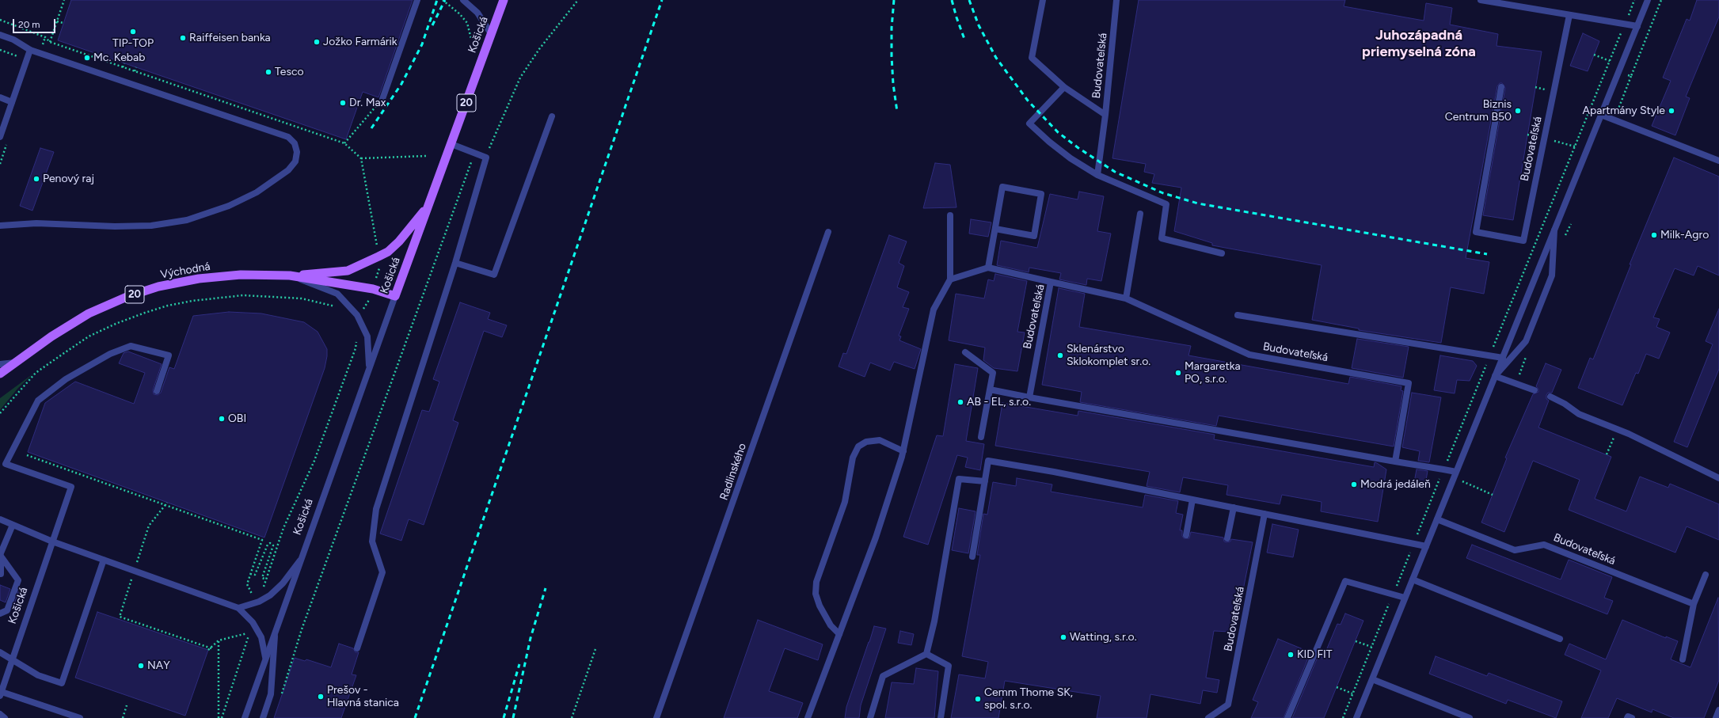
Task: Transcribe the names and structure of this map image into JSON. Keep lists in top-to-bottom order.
{
  "streets": {
    "main road": ["Košická", "20", "Východná"],
    "street": ["Budovateľská", "Radlinského"]
  },
  "crossings": [
    ["Košická", "Východná"]
  ],
  "districts": ["Juhozápadná priemyselná zóna"],
  "places": [
    "TIP-TOP",
    "Raiffeisen banka",
    "Jožko Farmárik",
    "Mc. Kebab",
    "Tesco",
    "Dr. Max",
    "Biznis Centrum B50",
    "Apartmány Style",
    "Penový raj",
    "Milk-Agro",
    "Sklenárstvo Sklokomplet sr.o.",
    "Margaretka PO, s.r.o.",
    "AB - EL, s.r.o.",
    "OBI",
    "Modrá jedáleň",
    "Watting, s.r.o.",
    "KID FIT",
    "NAY",
    "Prešov - Hlavná stanica",
    "Cemm Thome SK, spol. s.r.o."
  ],
  "scale_bar": "20 m"
}
